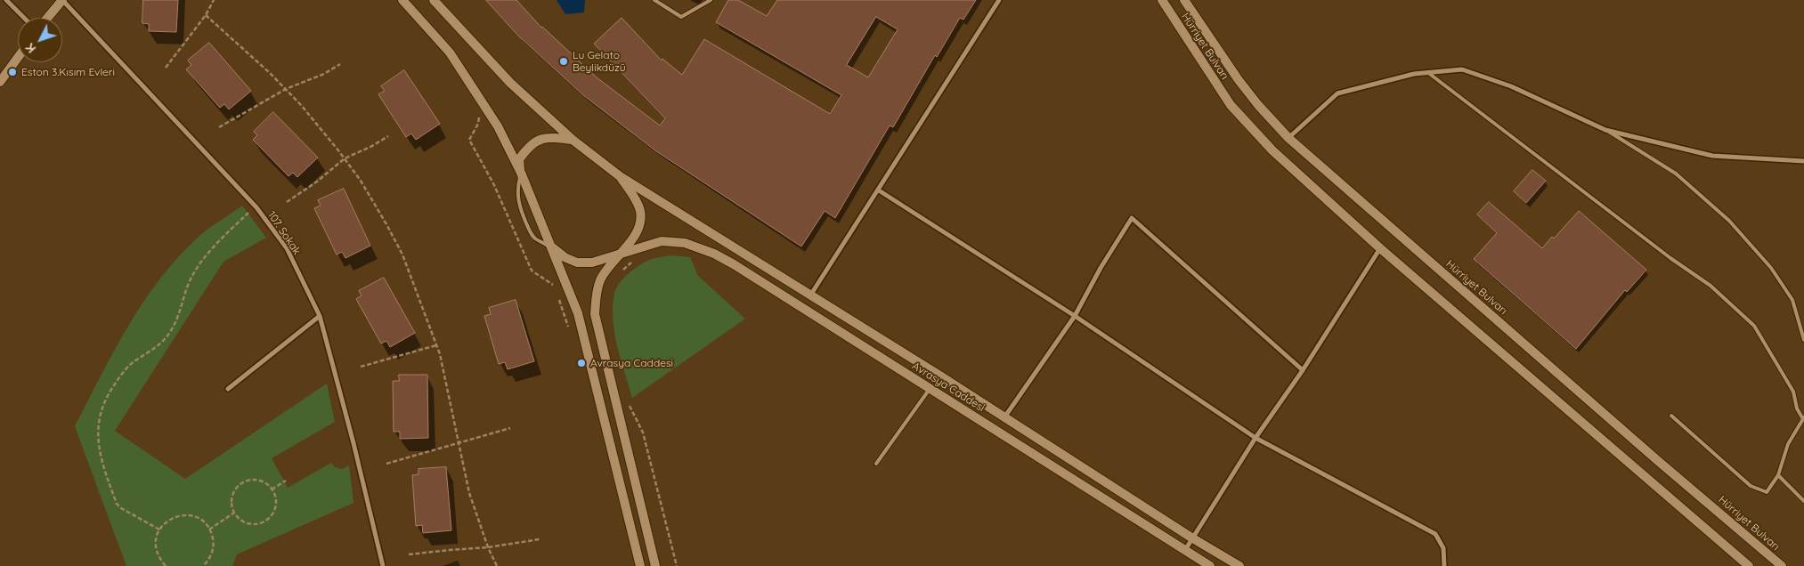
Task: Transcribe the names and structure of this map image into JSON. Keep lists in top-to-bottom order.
{
  "streets": {
    "street": ["Hürriyet Bulvarı", "107. Sokak", "Avrasya Caddesi"]
  },
  "places": ["Lu Gelato Beylikdüzü", "Eston 3.Kısım Evleri", "Avrasya Caddesi"],
  "north": "bottom left"
}
